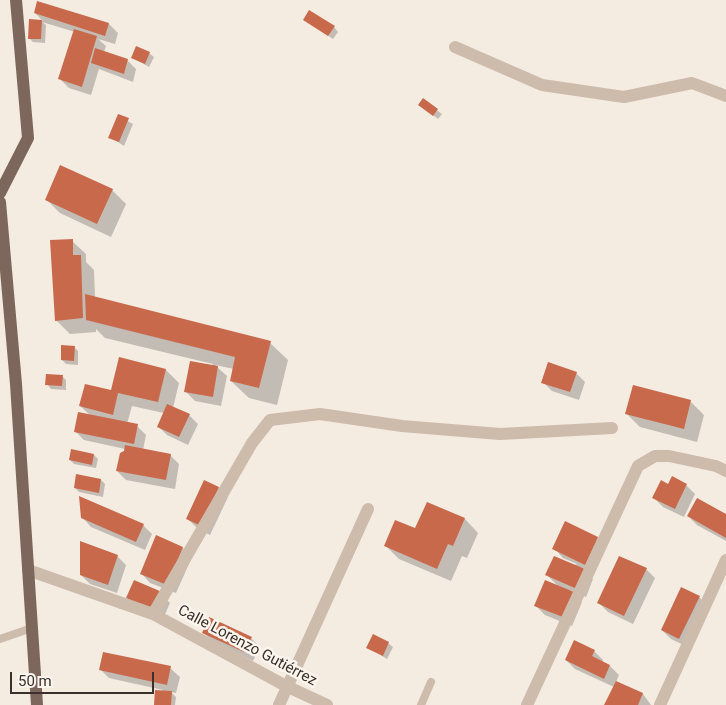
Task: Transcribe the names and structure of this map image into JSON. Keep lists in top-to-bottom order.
{
  "streets": {
    "street": ["Calle Lorenzo Gutiérrez"]
  },
  "scale_bar": "50 m"
}
